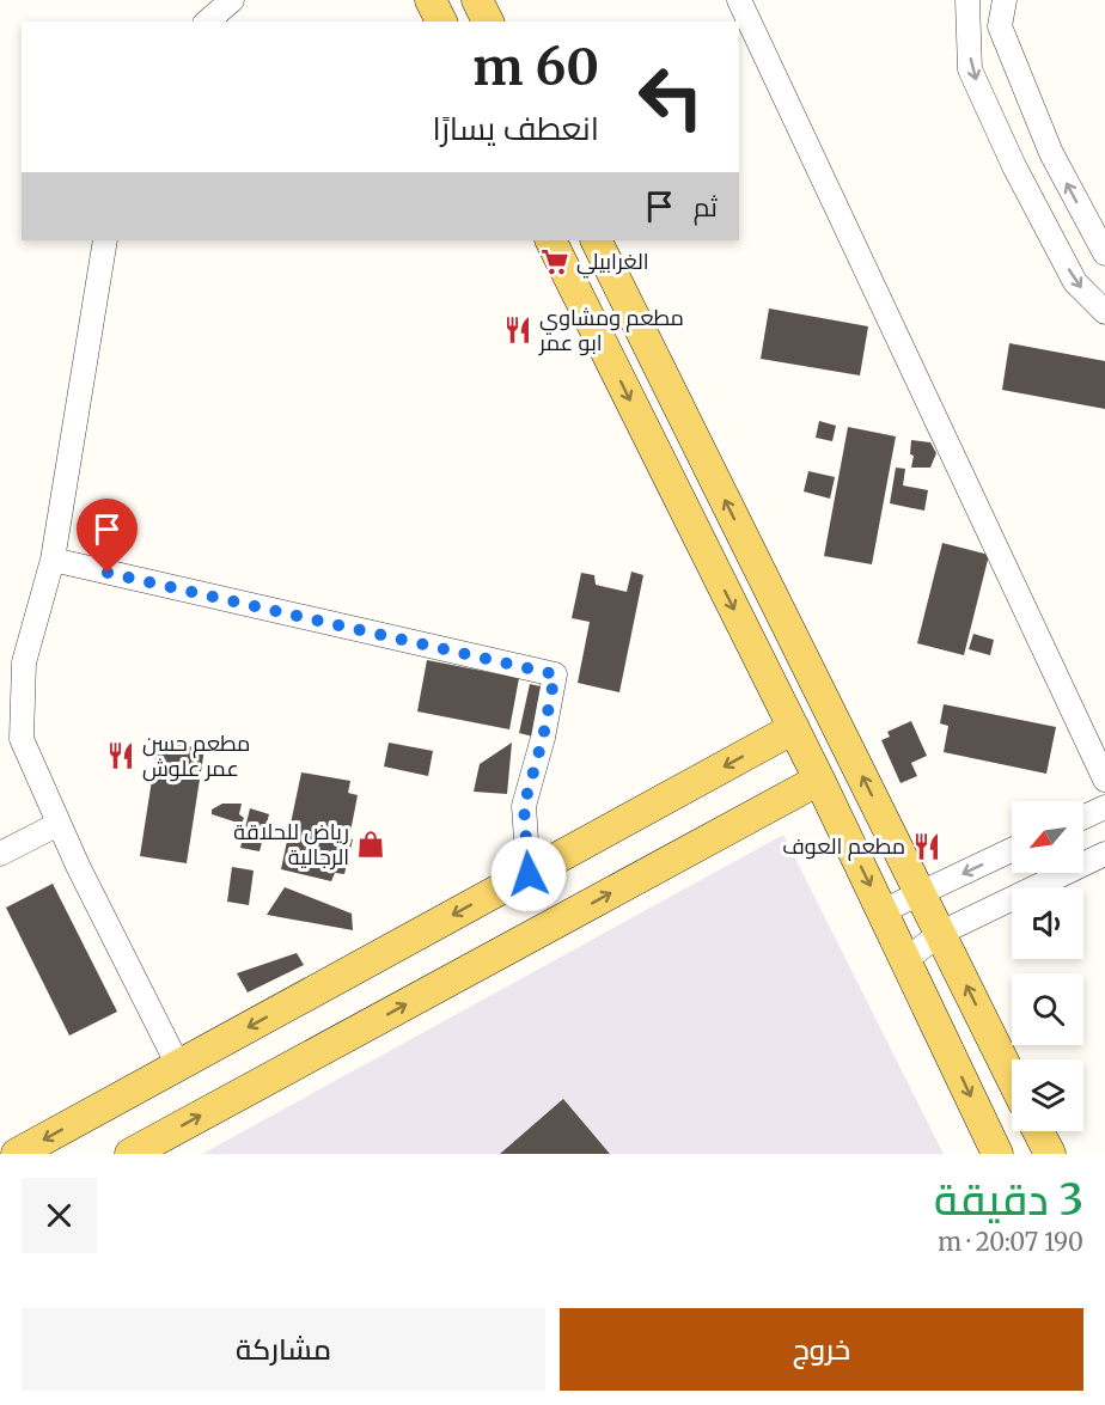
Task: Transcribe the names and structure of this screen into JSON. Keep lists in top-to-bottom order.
{
  "places": {
    "supermarket": ["الغرابيلي"],
    "restaurant": ["مطعم ومشاوي ابو عمر", "مطعم حسن عمر علوش", "مطعم العوف"],
    "shop": ["رياض للحلاقة الرجالية"]
  },
  "north": "bottom left",
  "page": {
    "turn": ["60 m", "انعطف يسارًا"],
    "then": "ثم",
    "heading": ["3 دقيقة", "190 m · 20:07"],
    "buttons": ["خروج", "مشاركة"]
  }
}
